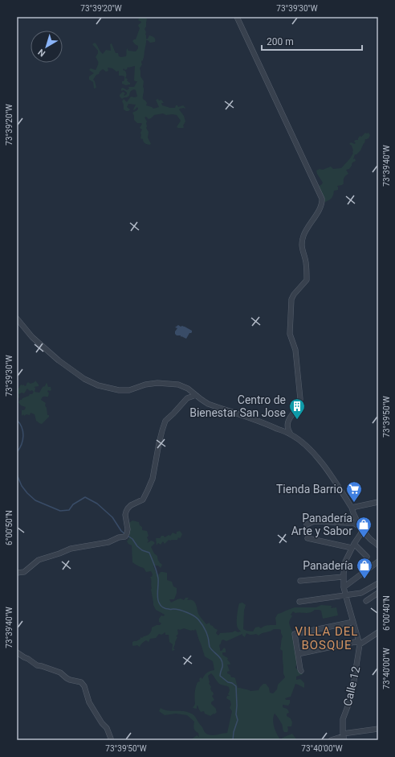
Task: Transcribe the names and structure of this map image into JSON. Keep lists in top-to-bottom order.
{
  "streets": {
    "street": ["Calle 12"]
  },
  "districts": ["VILLA DEL BOSQUE"],
  "places": {
    "building": ["Centro de Bienestar San Jose"],
    "supermarket": ["Tienda Barrio"],
    "shop": ["Panadería Arte y Sabor", "Panadería"]
  },
  "scale_bar": "200 m",
  "north": "bottom left",
  "coordinates": [
    "73°39'20\"W",
    "73°39'30\"W",
    "73°39'40\"W",
    "73°39'50\"W",
    "6°00'50\"N",
    "6°00'40\"N",
    "73°40'00\"W"
  ]
}
